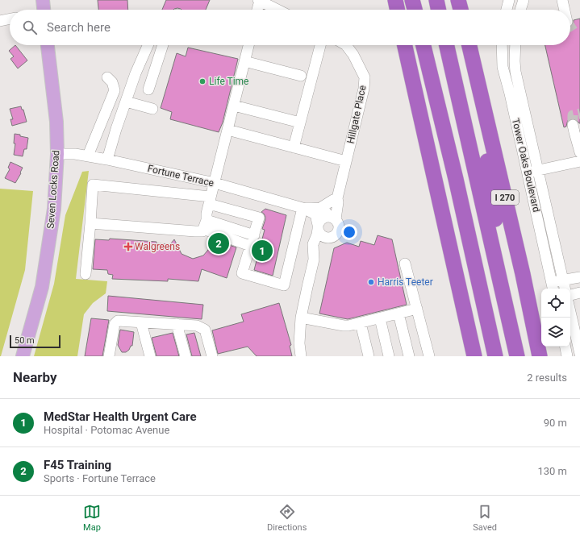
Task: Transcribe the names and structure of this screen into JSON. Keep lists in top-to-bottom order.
{
  "streets": {
    "highway": ["I 270"],
    "main road": ["Seven Locks Road"],
    "street": ["Hillgate Place", "Tower Oaks Boulevard", "Fortune Terrace"]
  },
  "crossings": [
    ["Hillgate Place", "Fortune Terrace"],
    ["Fortune Terrace", "Seven Locks Road"]
  ],
  "places": {
    "other": ["Life Time", "Harris Teeter"],
    "health": ["Walgreens"]
  },
  "scale_bar": "50 m",
  "page": {
    "search": "Search here",
    "pins": ["2", "1"],
    "scale": "50 m",
    "heading": ["Nearby", "2 results"],
    "list": [
      {
        "mark": "1",
        "name": "MedStar Health Urgent Care",
        "note": "Hospital · Potomac Avenue",
        "value": "90 m"
      },
      {
        "mark": "2",
        "name": "F45 Training",
        "note": "Sports · Fortune Terrace",
        "value": "130 m"
      }
    ],
    "nav": ["Map", "Directions", "Saved"]
  }
}
